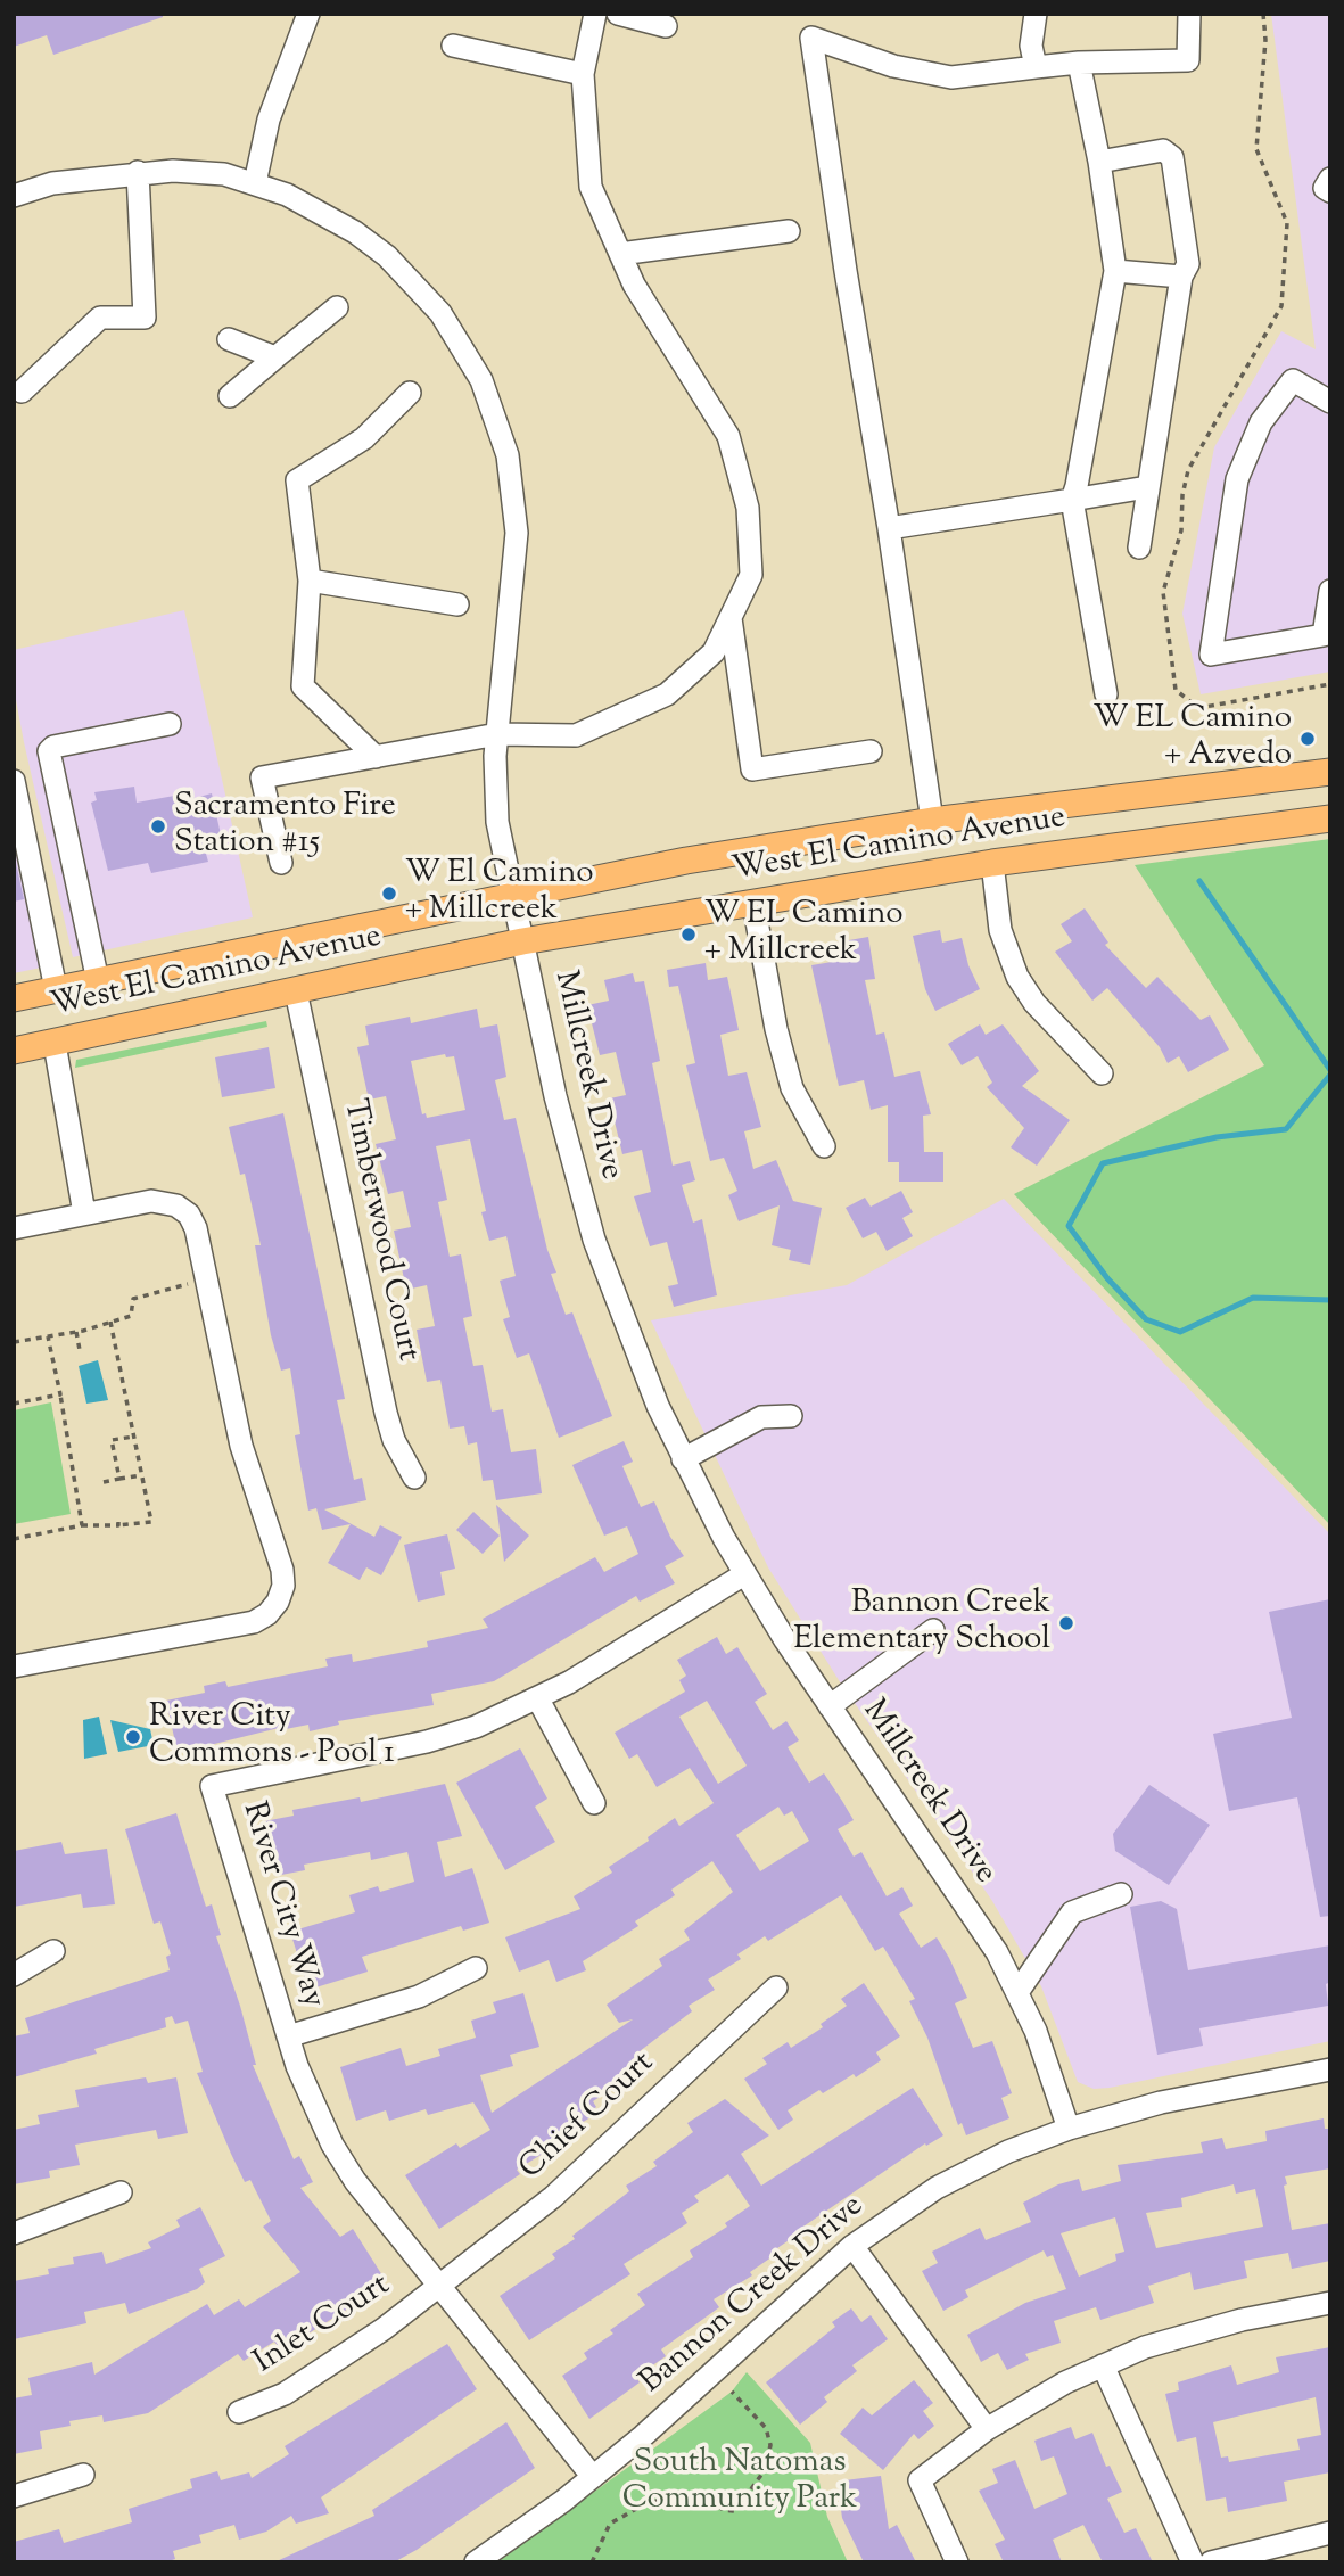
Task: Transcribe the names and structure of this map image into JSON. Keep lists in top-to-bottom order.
{
  "streets": {
    "main road": ["West El Camino Avenue"],
    "street": [
      "Millcreek Drive",
      "Timberwood Court",
      "River City Way",
      "Chief Court",
      "Bannon Creek Drive",
      "Inlet Court"
    ]
  },
  "crossings": [
    ["West El Camino Avenue", "Millcreek Drive"],
    ["West El Camino Avenue", "Timberwood Court"],
    ["Millcreek Drive", "River City Way"],
    ["Millcreek Drive", "Bannon Creek Drive"],
    ["River City Way", "Chief Court"],
    ["River City Way", "Bannon Creek Drive"],
    ["River City Way", "Inlet Court"],
    ["Chief Court", "Inlet Court"]
  ],
  "parks": ["South Natomas Community Park"],
  "places": [
    "W EL Camino + Azvedo",
    "Sacramento Fire Station #15",
    "W El Camino + Millcreek",
    "W EL Camino + Millcreek",
    "Bannon Creek Elementary School",
    "River City Commons - Pool 1"
  ]
}
